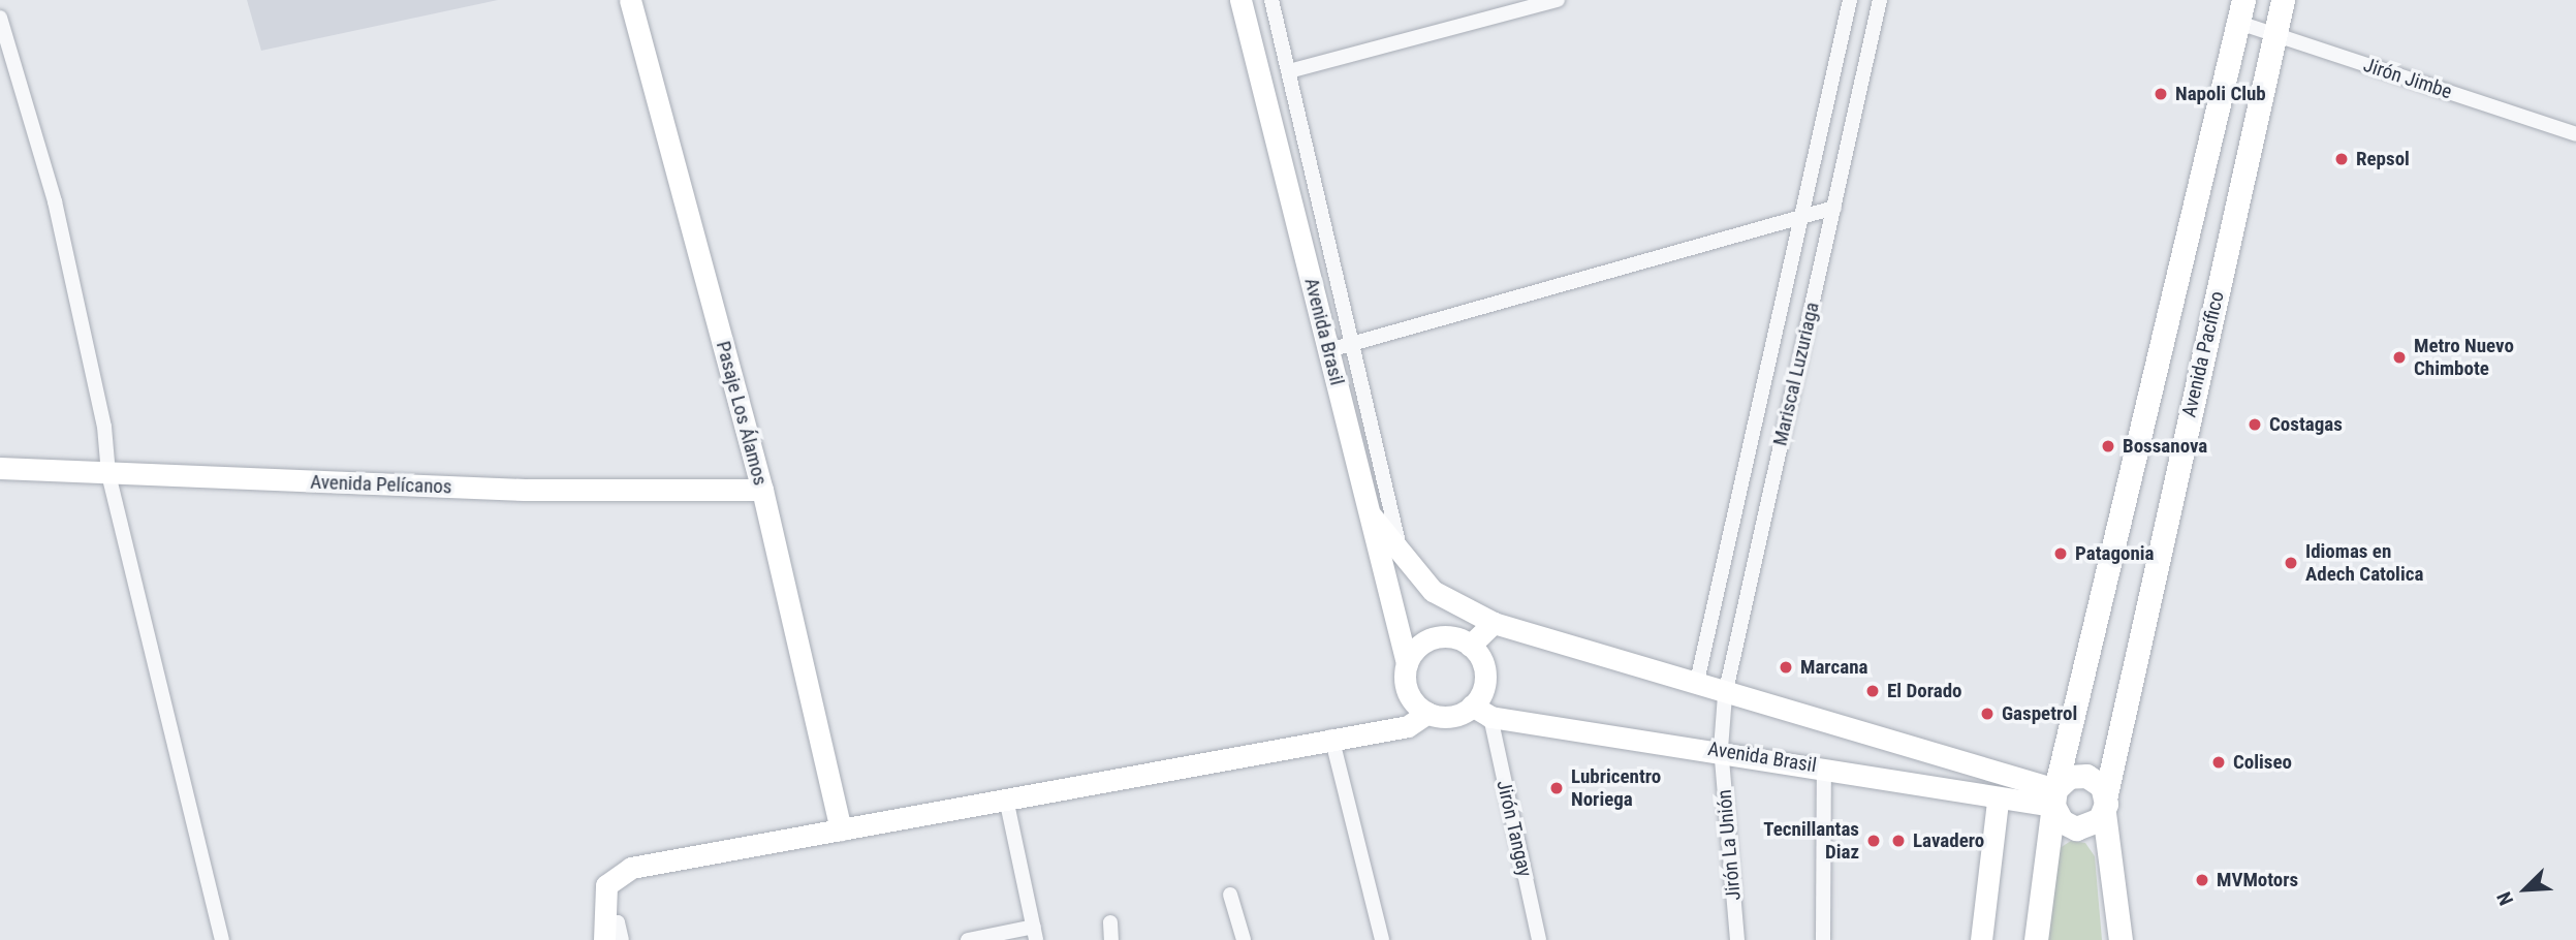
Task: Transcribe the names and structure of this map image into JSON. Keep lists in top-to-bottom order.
{
  "streets": {
    "main road": [
      "Avenida Brasil",
      "Avenida Pacífico",
      "Pasaje Los Álamos",
      "Avenida Pelícanos"
    ],
    "street": [
      "Jirón Jimbe",
      "Mariscal Luzuriaga",
      "Jirón Tangay",
      "Jirón La Unión"
    ]
  },
  "crossings": [
    ["Jirón Jimbe", "Avenida Pacífico"],
    ["Avenida Brasil", "Avenida Pacífico"],
    ["Avenida Brasil", "Mariscal Luzuriaga"],
    ["Avenida Brasil", "Jirón Tangay"],
    ["Avenida Brasil", "Jirón La Unión"],
    ["Mariscal Luzuriaga", "Jirón La Unión"],
    ["Pasaje Los Álamos", "Avenida Pelícanos"]
  ],
  "places": [
    "Napoli Club",
    "Repsol",
    "Metro Nuevo Chimbote",
    "Costagas",
    "Bossanova",
    "Patagonia",
    "Idiomas en Adech Catolica",
    "Marcana",
    "El Dorado",
    "Gaspetrol",
    "Coliseo",
    "Lubricentro Noriega",
    "Tecnillantas Diaz",
    "Lavadero",
    "MVMotors"
  ],
  "north": "bottom left"
}
